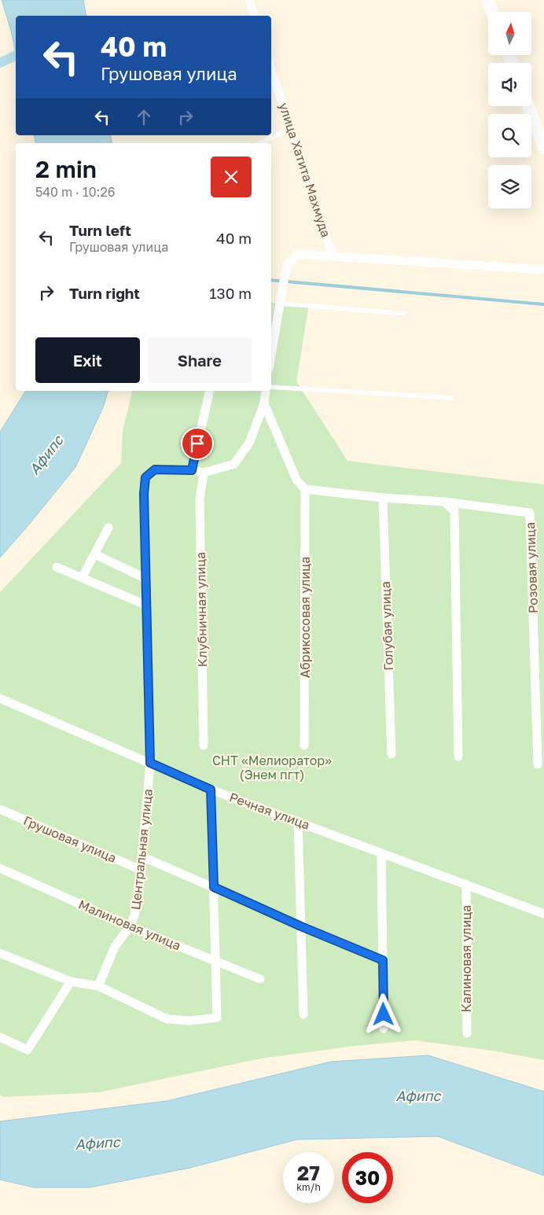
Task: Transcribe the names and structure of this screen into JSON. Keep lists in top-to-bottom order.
{
  "streets": {
    "street": [
      "улица Хатита Махмуда",
      "Розовая улица",
      "Клубничная улица",
      "Абрикосовая улица",
      "Голубая улица",
      "Речная улица",
      "Грушовая улица",
      "Центральная улица",
      "Малиновая улица",
      "Калиновая улица"
    ]
  },
  "crossings": [
    ["Клубничная улица", "Центральная улица"],
    ["Речная улица", "Центральная улица"],
    ["Речная улица", "Калиновая улица"],
    ["Грушовая улица", "Центральная улица"],
    ["Центральная улица", "Малиновая улица"]
  ],
  "water": ["Афипс"],
  "parks": ["СНТ «Мелиоратор» (Энем пгт)"],
  "north": "top",
  "page": {
    "turn": ["40 m", "Грушовая улица"],
    "heading": ["2 min", "540 m · 10:26"],
    "list": [
      {
        "name": "Turn left",
        "note": "Грушовая улица",
        "value": "40 m"
      },
      {
        "name": "Turn right",
        "value": "130 m"
      }
    ],
    "buttons": ["Exit", "Share"],
    "speed": "27 km/h",
    "limit": "30"
  }
}
